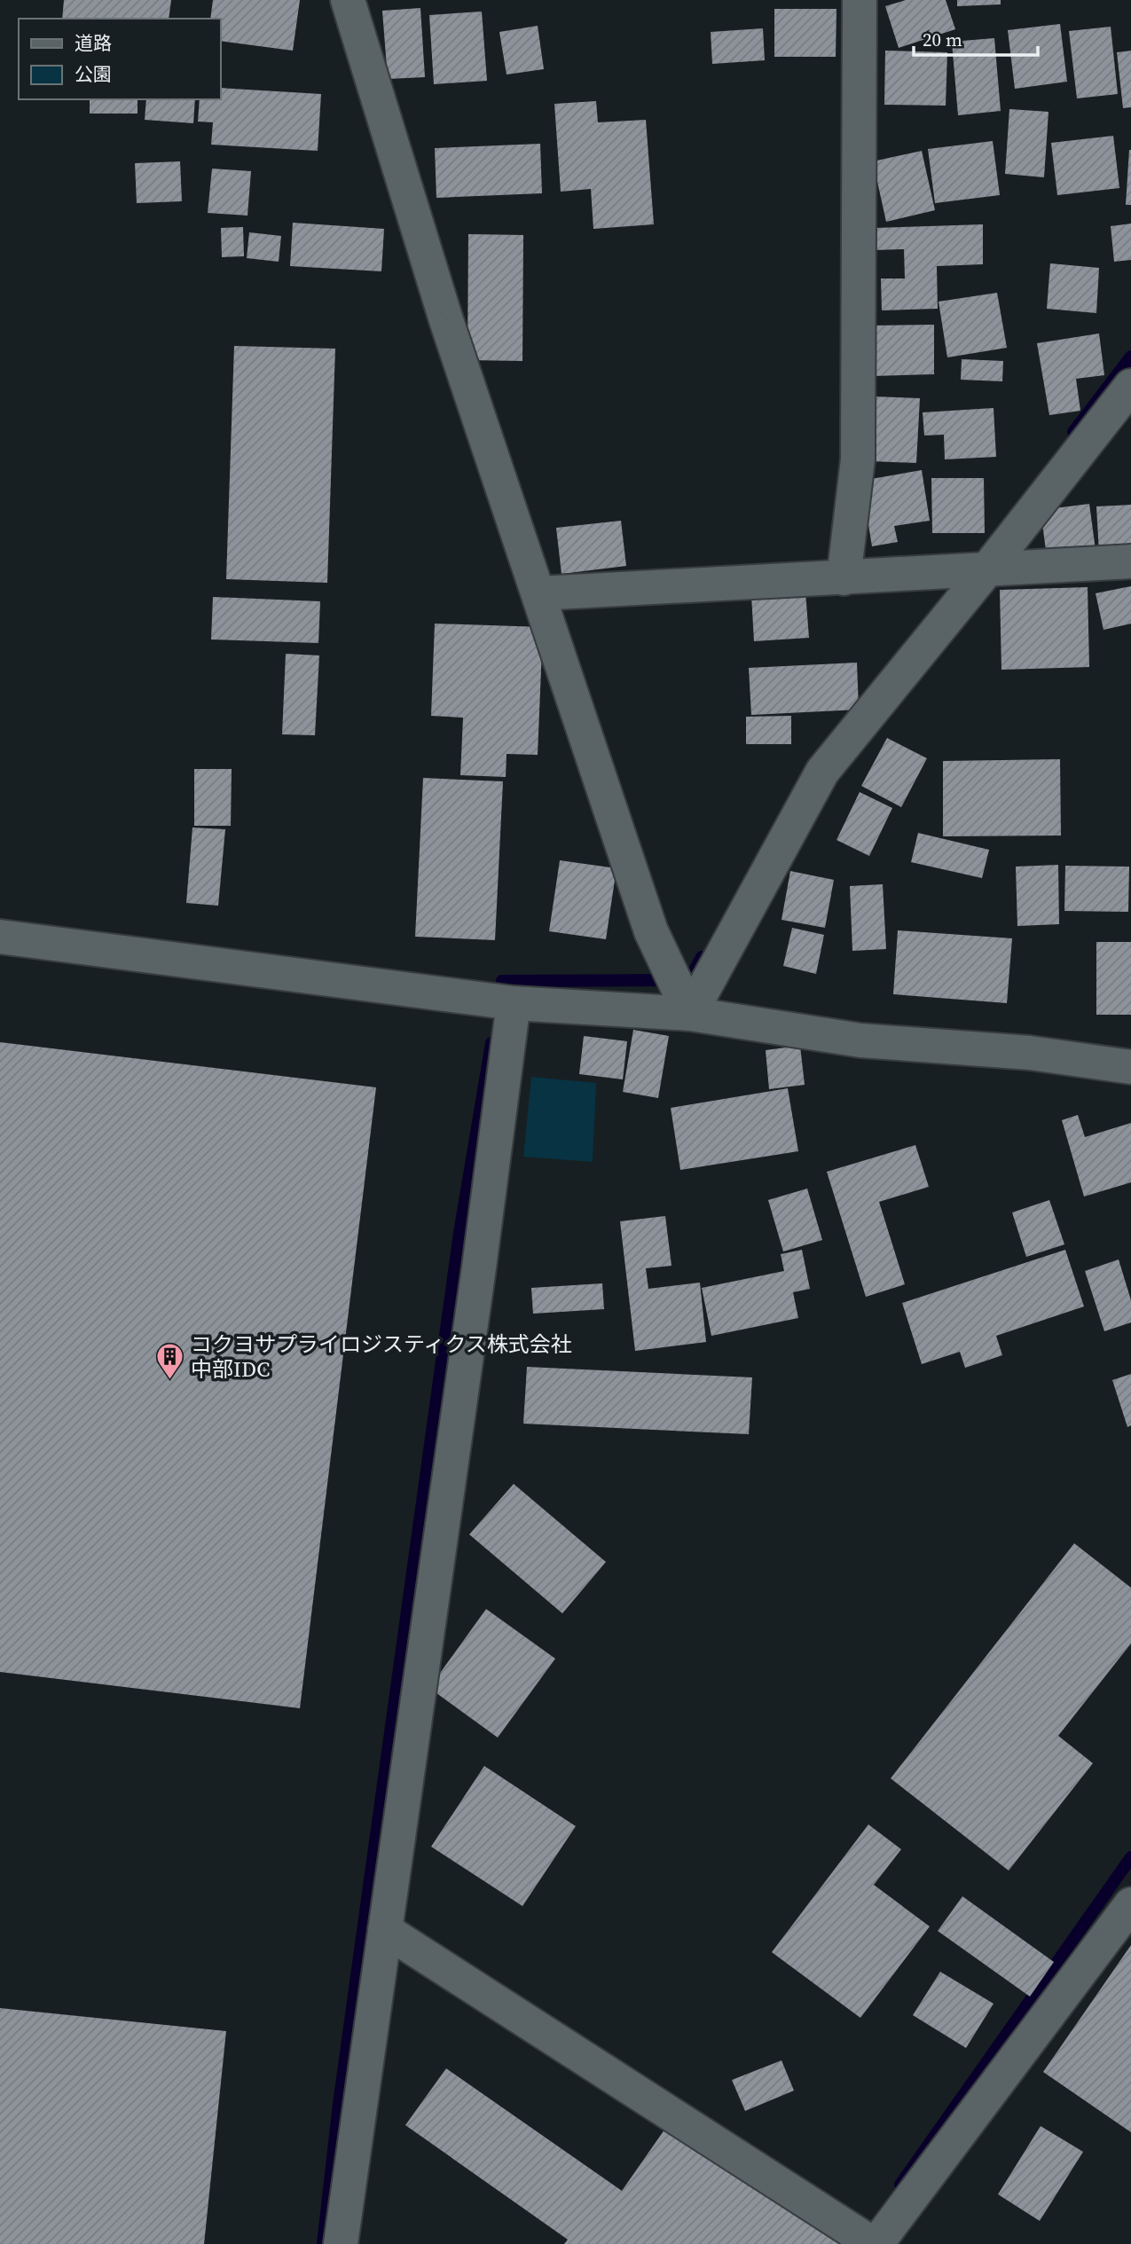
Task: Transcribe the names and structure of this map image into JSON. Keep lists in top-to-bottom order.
{
  "places": {
    "building": ["コクヨサプライロジスティクス株式会社 中部IDC"]
  },
  "legend": ["道路", "公園"],
  "scale_bar": "20 m"
}
